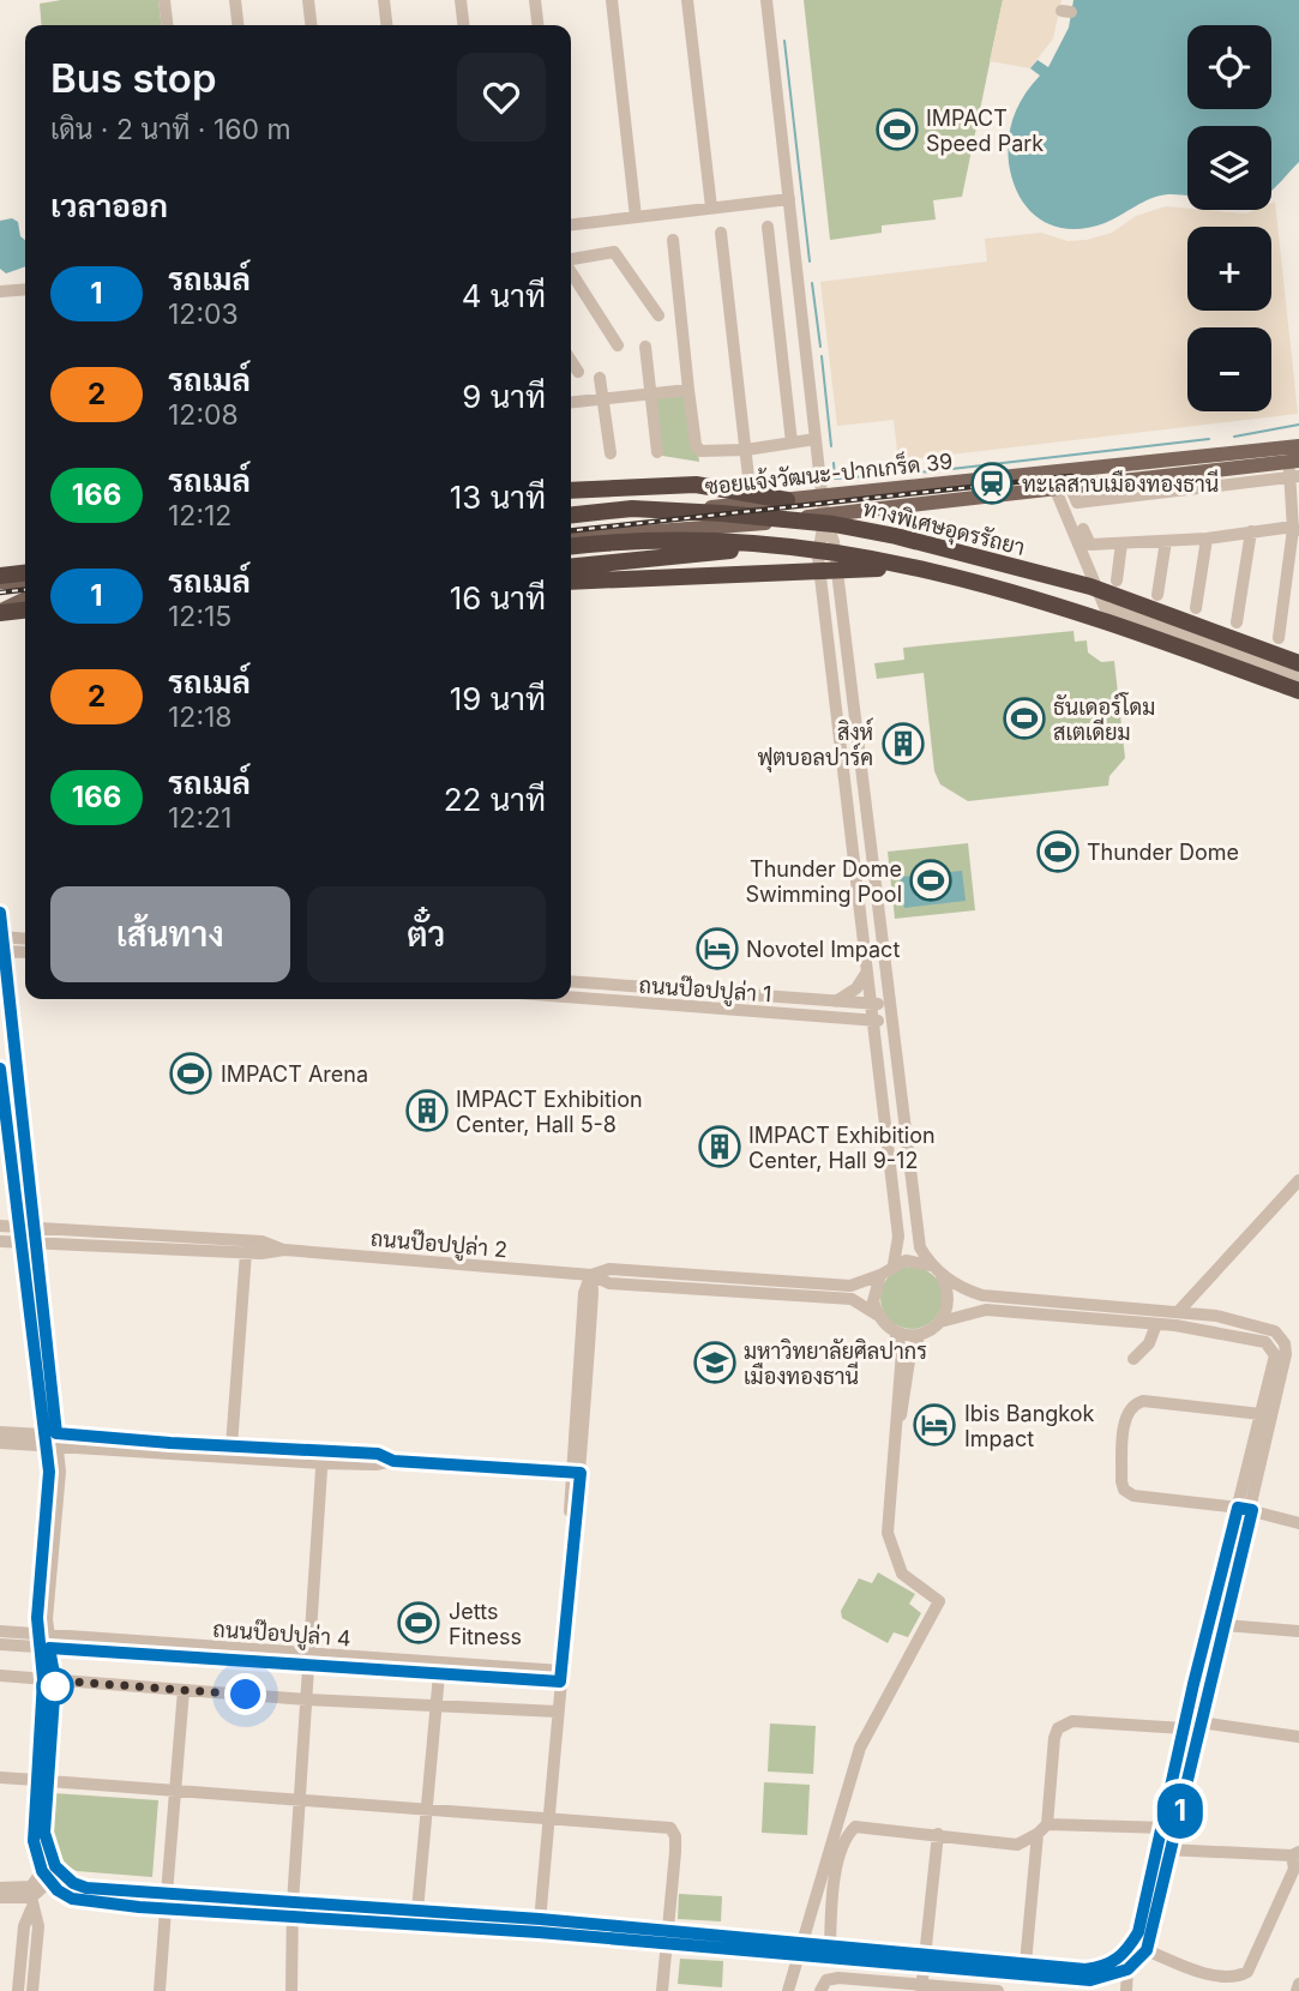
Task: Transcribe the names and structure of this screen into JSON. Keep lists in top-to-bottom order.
{
  "streets": {
    "highway": ["ทางพิเศษอุดรรัถยา"],
    "main road": ["ซอยแจ้งวัฒนะ-ปากเกร็ด 39"],
    "street": ["ถนนป๊อปปูล่า 1", "ถนนป๊อปปูล่า 2", "ถนนป๊อปปูล่า 4"]
  },
  "places": {
    "sports": [
      "IMPACT Speed Park",
      "ธันเดอร์โดม สเตเดียม",
      "Thunder Dome",
      "Thunder Dome Swimming Pool",
      "IMPACT Arena",
      "Jetts Fitness"
    ],
    "station": ["ทะเลสาบเมืองทองธานี"],
    "building": ["สิงห์ ฟุตบอลปาร์ค", "IMPACT Exhibition Center, Hall 5-8", "IMPACT Exhibition Center, Hall 9-12"],
    "hotel": ["Novotel Impact", "Ibis Bangkok Impact"],
    "school or university": ["มหาวิทยาลัยศิลปากร เมืองทองธานี"]
  },
  "lines": ["bus line 1"],
  "page": {
    "on_map": "1",
    "map_buttons": ["+", "−"],
    "heading": [
      ["Bus stop", "เดิน · 2 นาที · 160 m"],
      "เวลาออก"
    ],
    "list": [
      {
        "mark": "1",
        "name": "รถเมล์",
        "note": "12:03",
        "value": "4 นาที"
      },
      {
        "mark": "2",
        "name": "รถเมล์",
        "note": "12:08",
        "value": "9 นาที"
      },
      {
        "mark": "166",
        "name": "รถเมล์",
        "note": "12:12",
        "value": "13 นาที"
      },
      {
        "mark": "1",
        "name": "รถเมล์",
        "note": "12:15",
        "value": "16 นาที"
      },
      {
        "mark": "2",
        "name": "รถเมล์",
        "note": "12:18",
        "value": "19 นาที"
      },
      {
        "mark": "166",
        "name": "รถเมล์",
        "note": "12:21",
        "value": "22 นาที"
      }
    ],
    "buttons": ["เส้นทาง", "ตั๋ว"]
  }
}
